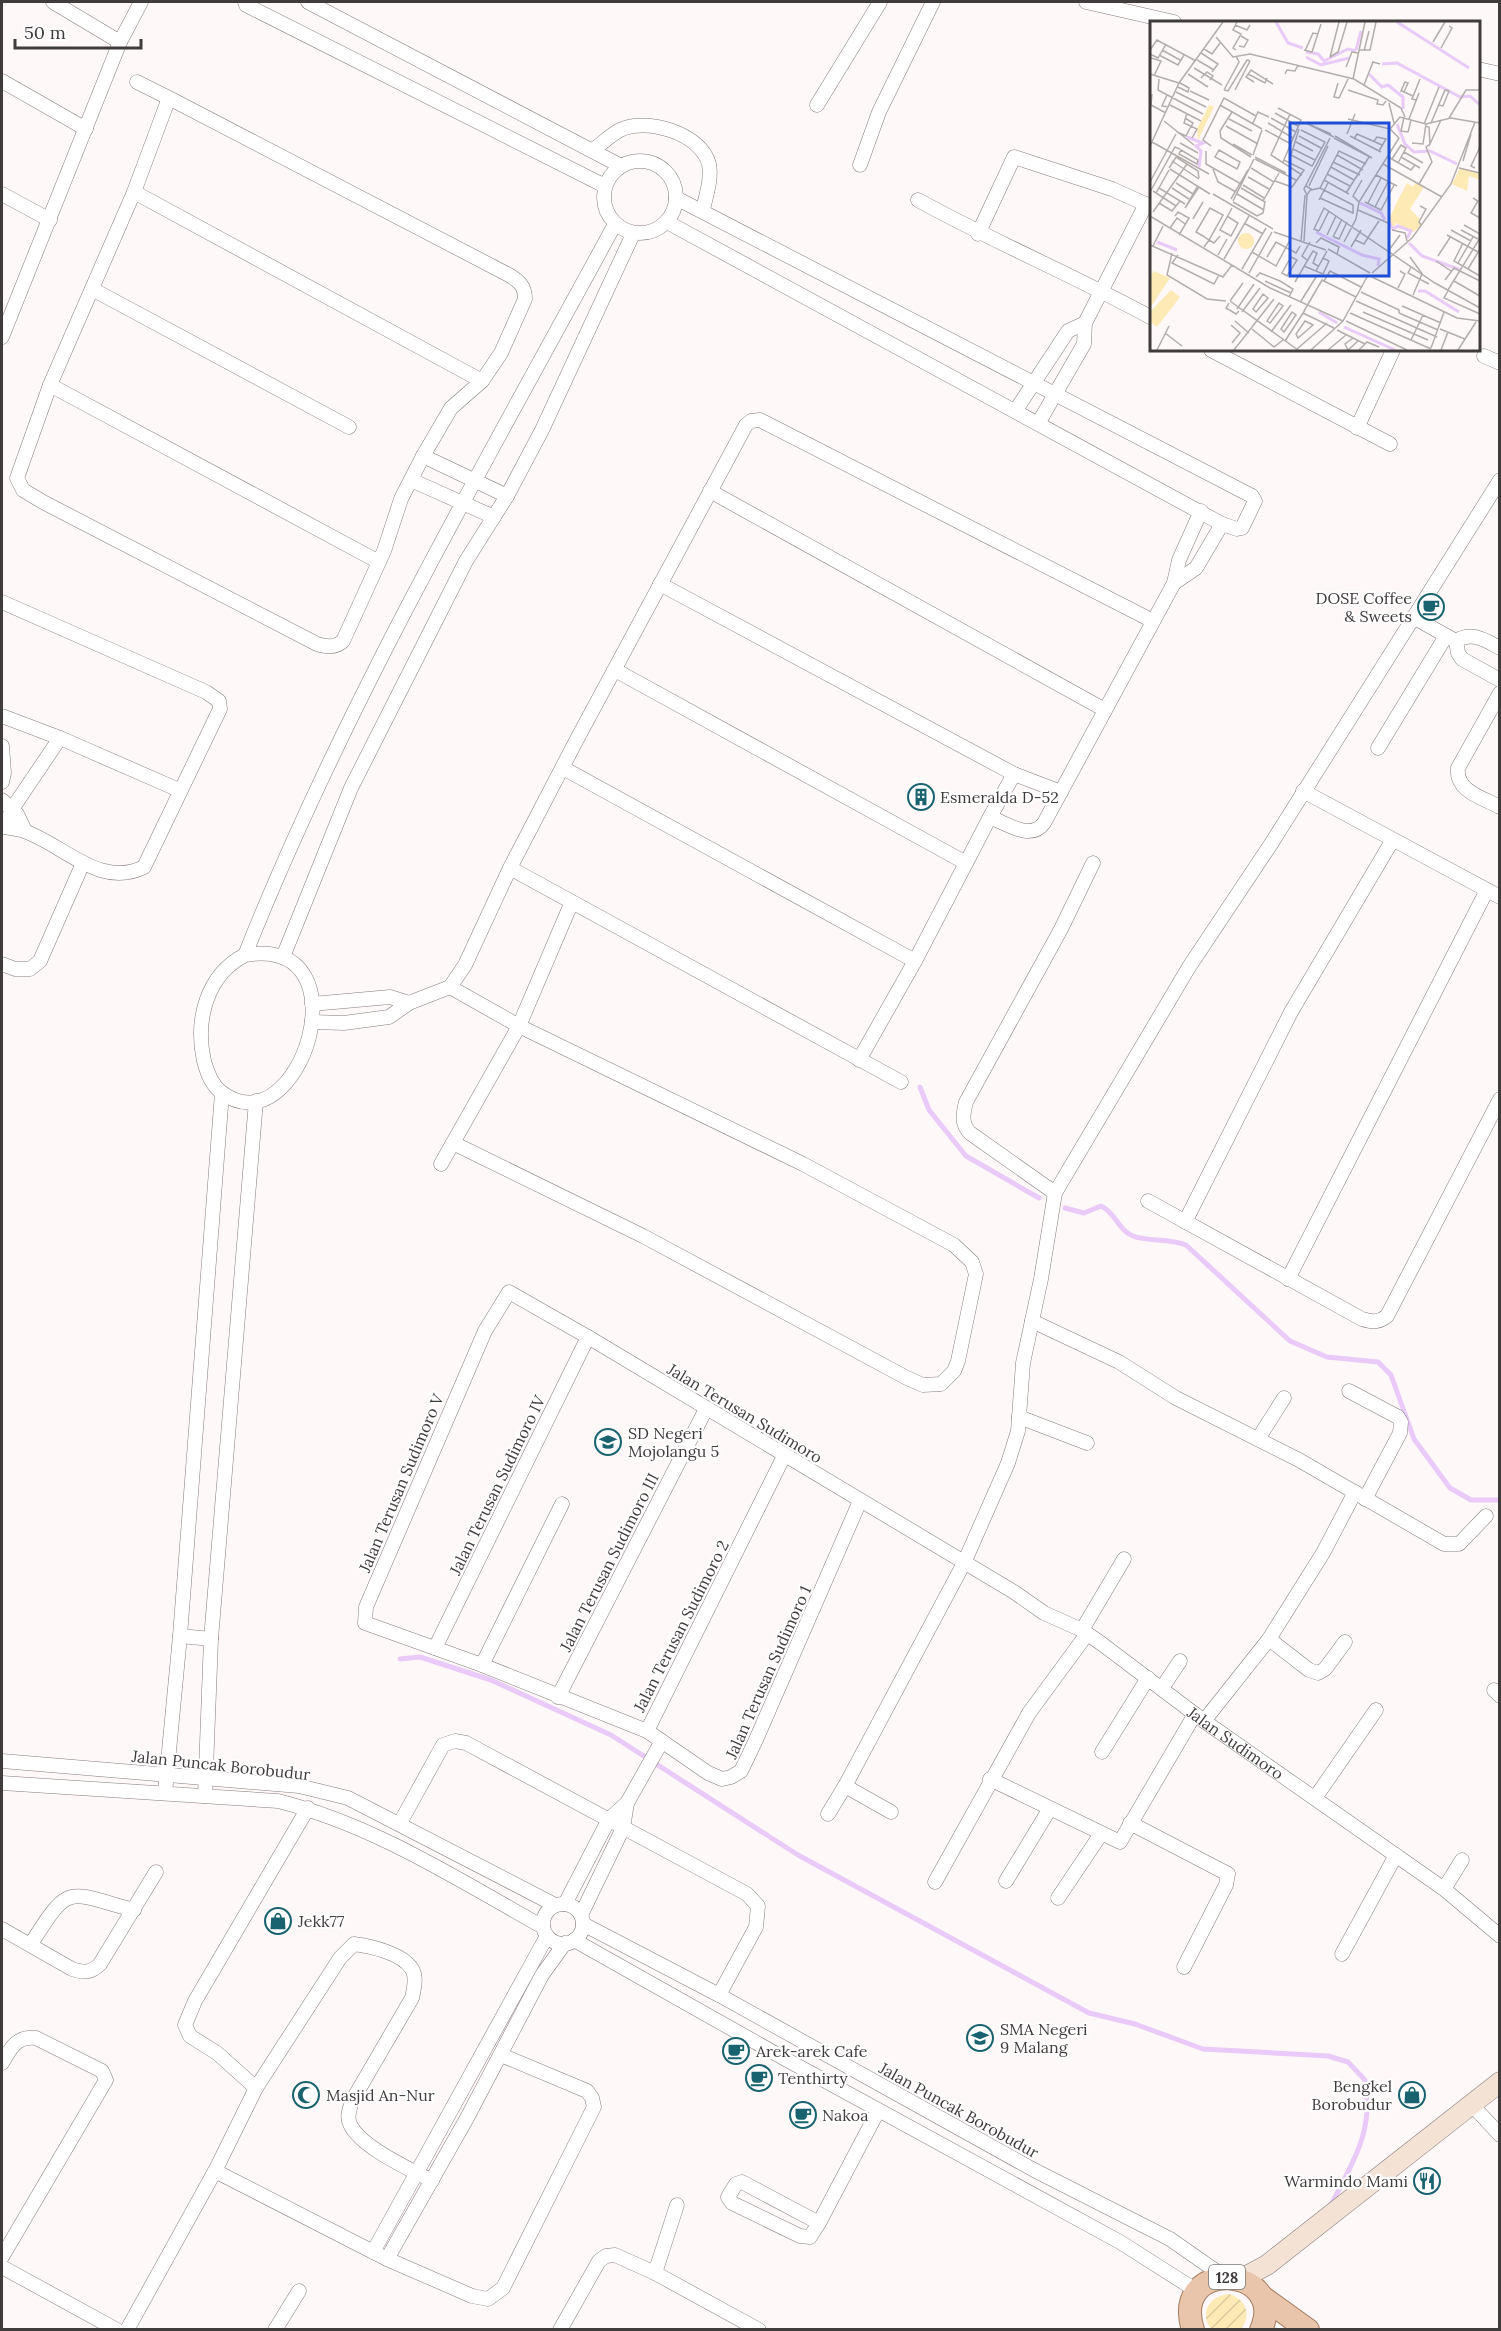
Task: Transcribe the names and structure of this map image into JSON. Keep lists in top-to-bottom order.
{
  "streets": {
    "main road": ["128"],
    "street": [
      "Jalan Terusan Sudimoro",
      "Jalan Terusan Sudimoro V",
      "Jalan Terusan Sudimoro IV",
      "Jalan Terusan Sudimoro III",
      "Jalan Terusan Sudimoro 2",
      "Jalan Terusan Sudimoro 1",
      "Jalan Sudimoro",
      "Jalan Puncak Borobudur"
    ]
  },
  "crossings": [
    ["Jalan Terusan Sudimoro", "Jalan Terusan Sudimoro V"],
    ["Jalan Terusan Sudimoro", "Jalan Terusan Sudimoro IV"],
    ["Jalan Terusan Sudimoro", "Jalan Terusan Sudimoro III"],
    ["Jalan Terusan Sudimoro", "Jalan Terusan Sudimoro 2"],
    ["Jalan Terusan Sudimoro", "Jalan Terusan Sudimoro 1"],
    ["Jalan Terusan Sudimoro", "Jalan Sudimoro"],
    ["Jalan Terusan Sudimoro V", "Jalan Terusan Sudimoro IV"],
    ["Jalan Terusan Sudimoro 2", "Jalan Terusan Sudimoro 1"],
    ["Jalan Puncak Borobudur", "128"]
  ],
  "places": {
    "cafe": [
      "DOSE Coffee & Sweets",
      "Arek-arek Cafe",
      "Tenthirty",
      "Nakoa"
    ],
    "building": ["Esmeralda D-52"],
    "school or university": ["SD Negeri Mojolangu 5", "SMA Negeri 9 Malang"],
    "shop": ["Jekk77", "Bengkel Borobudur"],
    "mosque": ["Masjid An-Nur"],
    "restaurant": ["Warmindo Mami"]
  },
  "scale_bar": "50 m"
}
